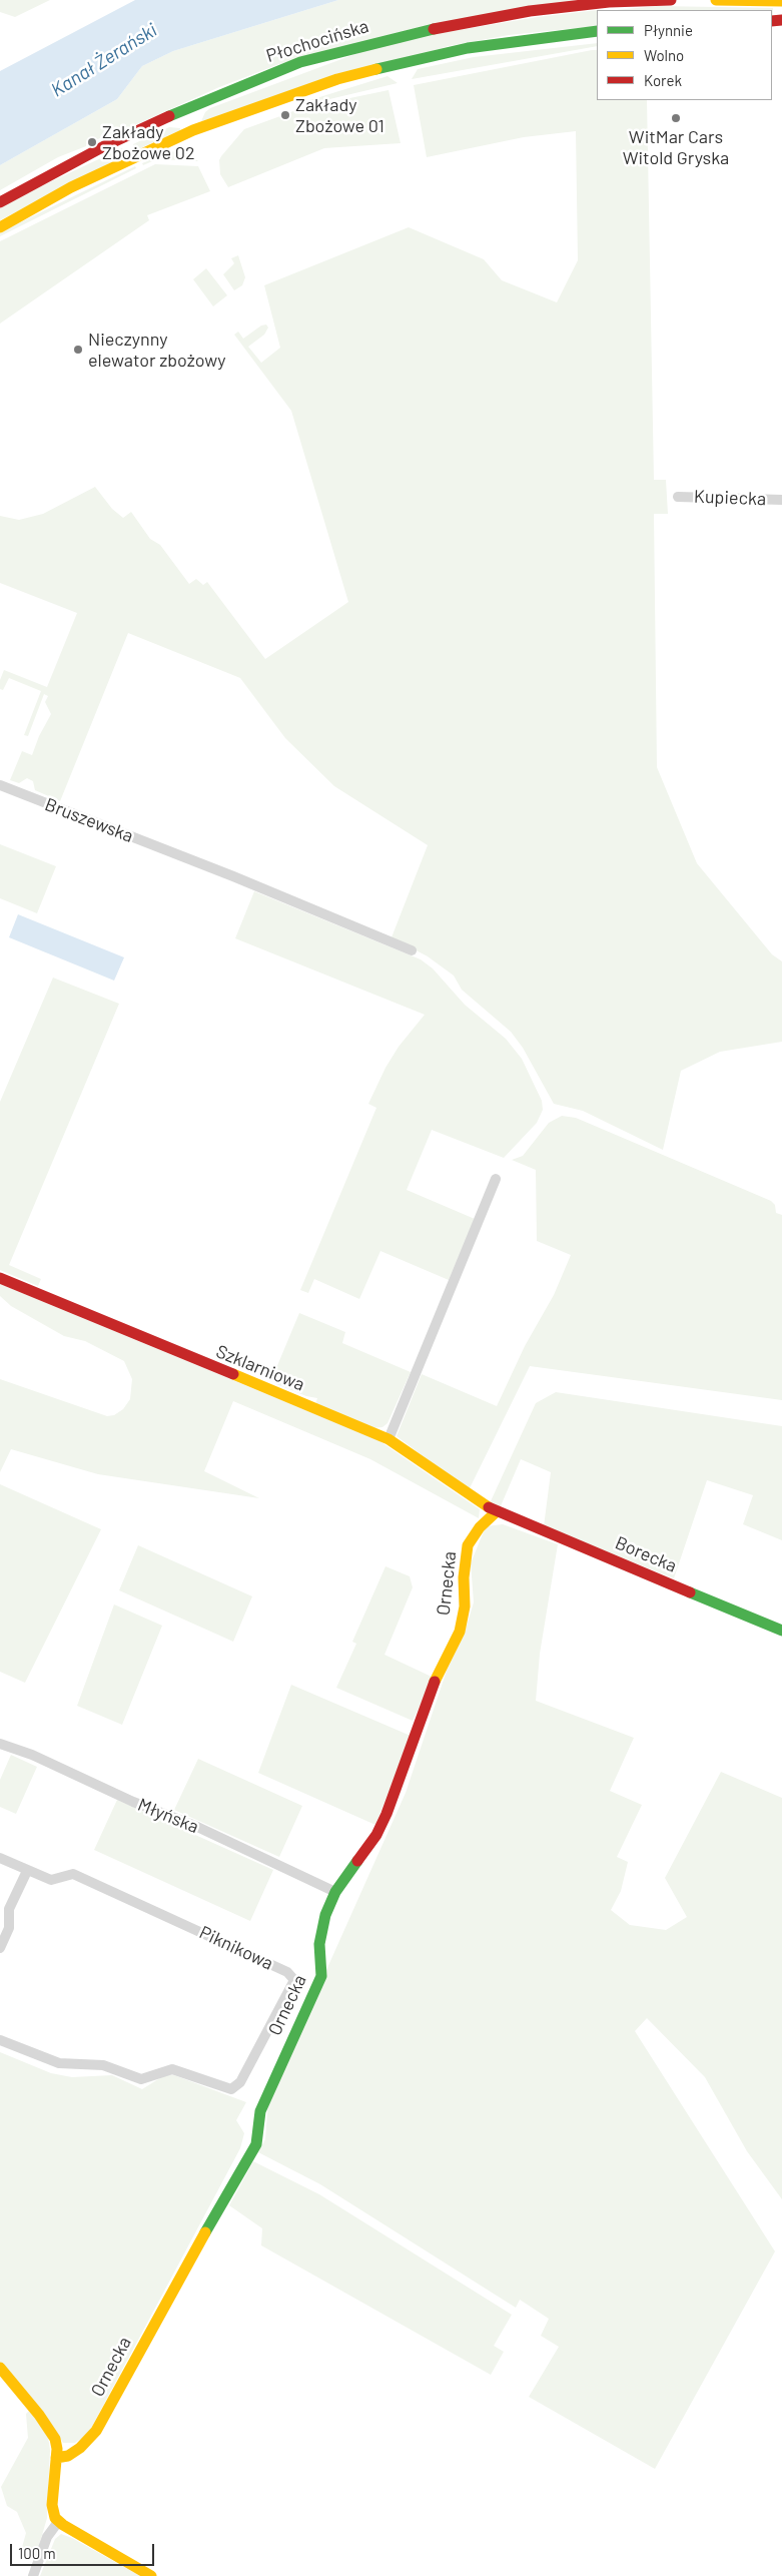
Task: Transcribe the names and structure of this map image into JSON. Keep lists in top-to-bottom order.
{
  "streets": {
    "street": [
      "Płochocińska",
      "Kupiecka",
      "Bruszewska",
      "Szklarniowa",
      "Borecka",
      "Ornecka",
      "Młyńska",
      "Piknikowa"
    ]
  },
  "crossings": [
    ["Szklarniowa", "Borecka"],
    ["Szklarniowa", "Ornecka"],
    ["Borecka", "Ornecka"],
    ["Ornecka", "Młyńska"]
  ],
  "water": ["Kanał Żerański"],
  "places": [
    "Zakłady Zbożowe 01",
    "WitMar Cars Witold Gryska",
    "Zakłady Zbożowe 02",
    "Nieczynny elewator zbożowy"
  ],
  "legend": ["Płynnie", "Wolno", "Korek"],
  "scale_bar": "100 m"
}
